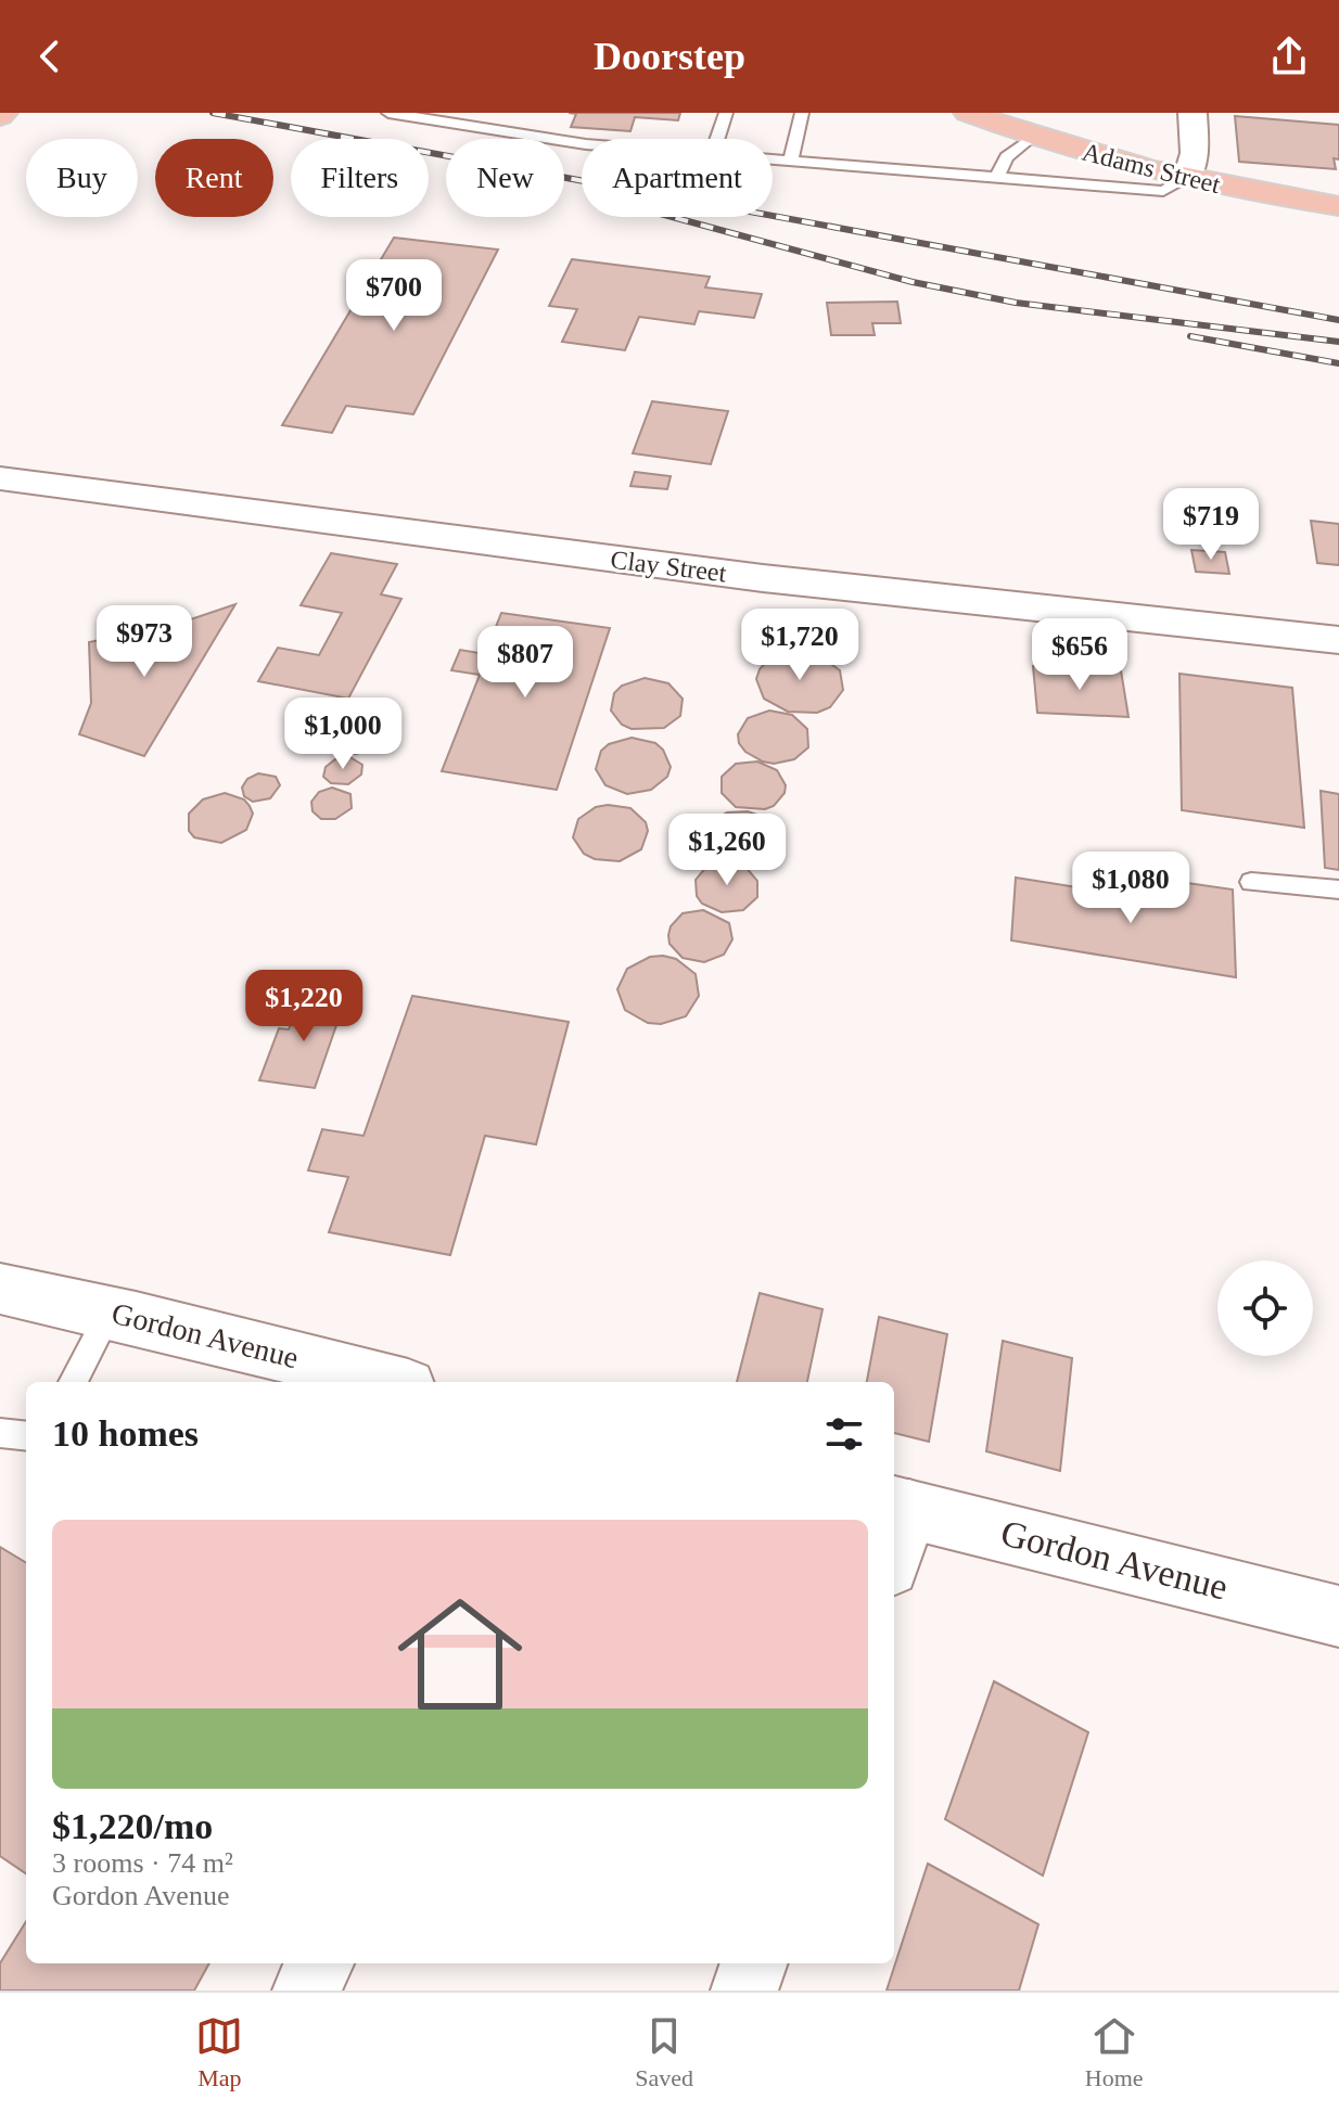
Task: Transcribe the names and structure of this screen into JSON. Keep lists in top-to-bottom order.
{
  "streets": {
    "main road": ["Adams Street"],
    "street": ["Clay Street", "Gordon Avenue"]
  },
  "page": {
    "header": "Doorstep",
    "chip": [
      "Buy",
      "Rent",
      "Filters",
      "New",
      "Apartment"
    ],
    "price": [
      "$700",
      "$719",
      "$973",
      "$1,720",
      "$656",
      "$807",
      "$1,000",
      "$1,260",
      "$1,080",
      "$1,220"
    ],
    "heading": "10 homes",
    "list": [
      {
        "name": "$1,220/mo",
        "note": "3 rooms · 74 m² · Gordon Avenue"
      }
    ],
    "tabs": ["Map", "Saved", "Home"]
  }
}
